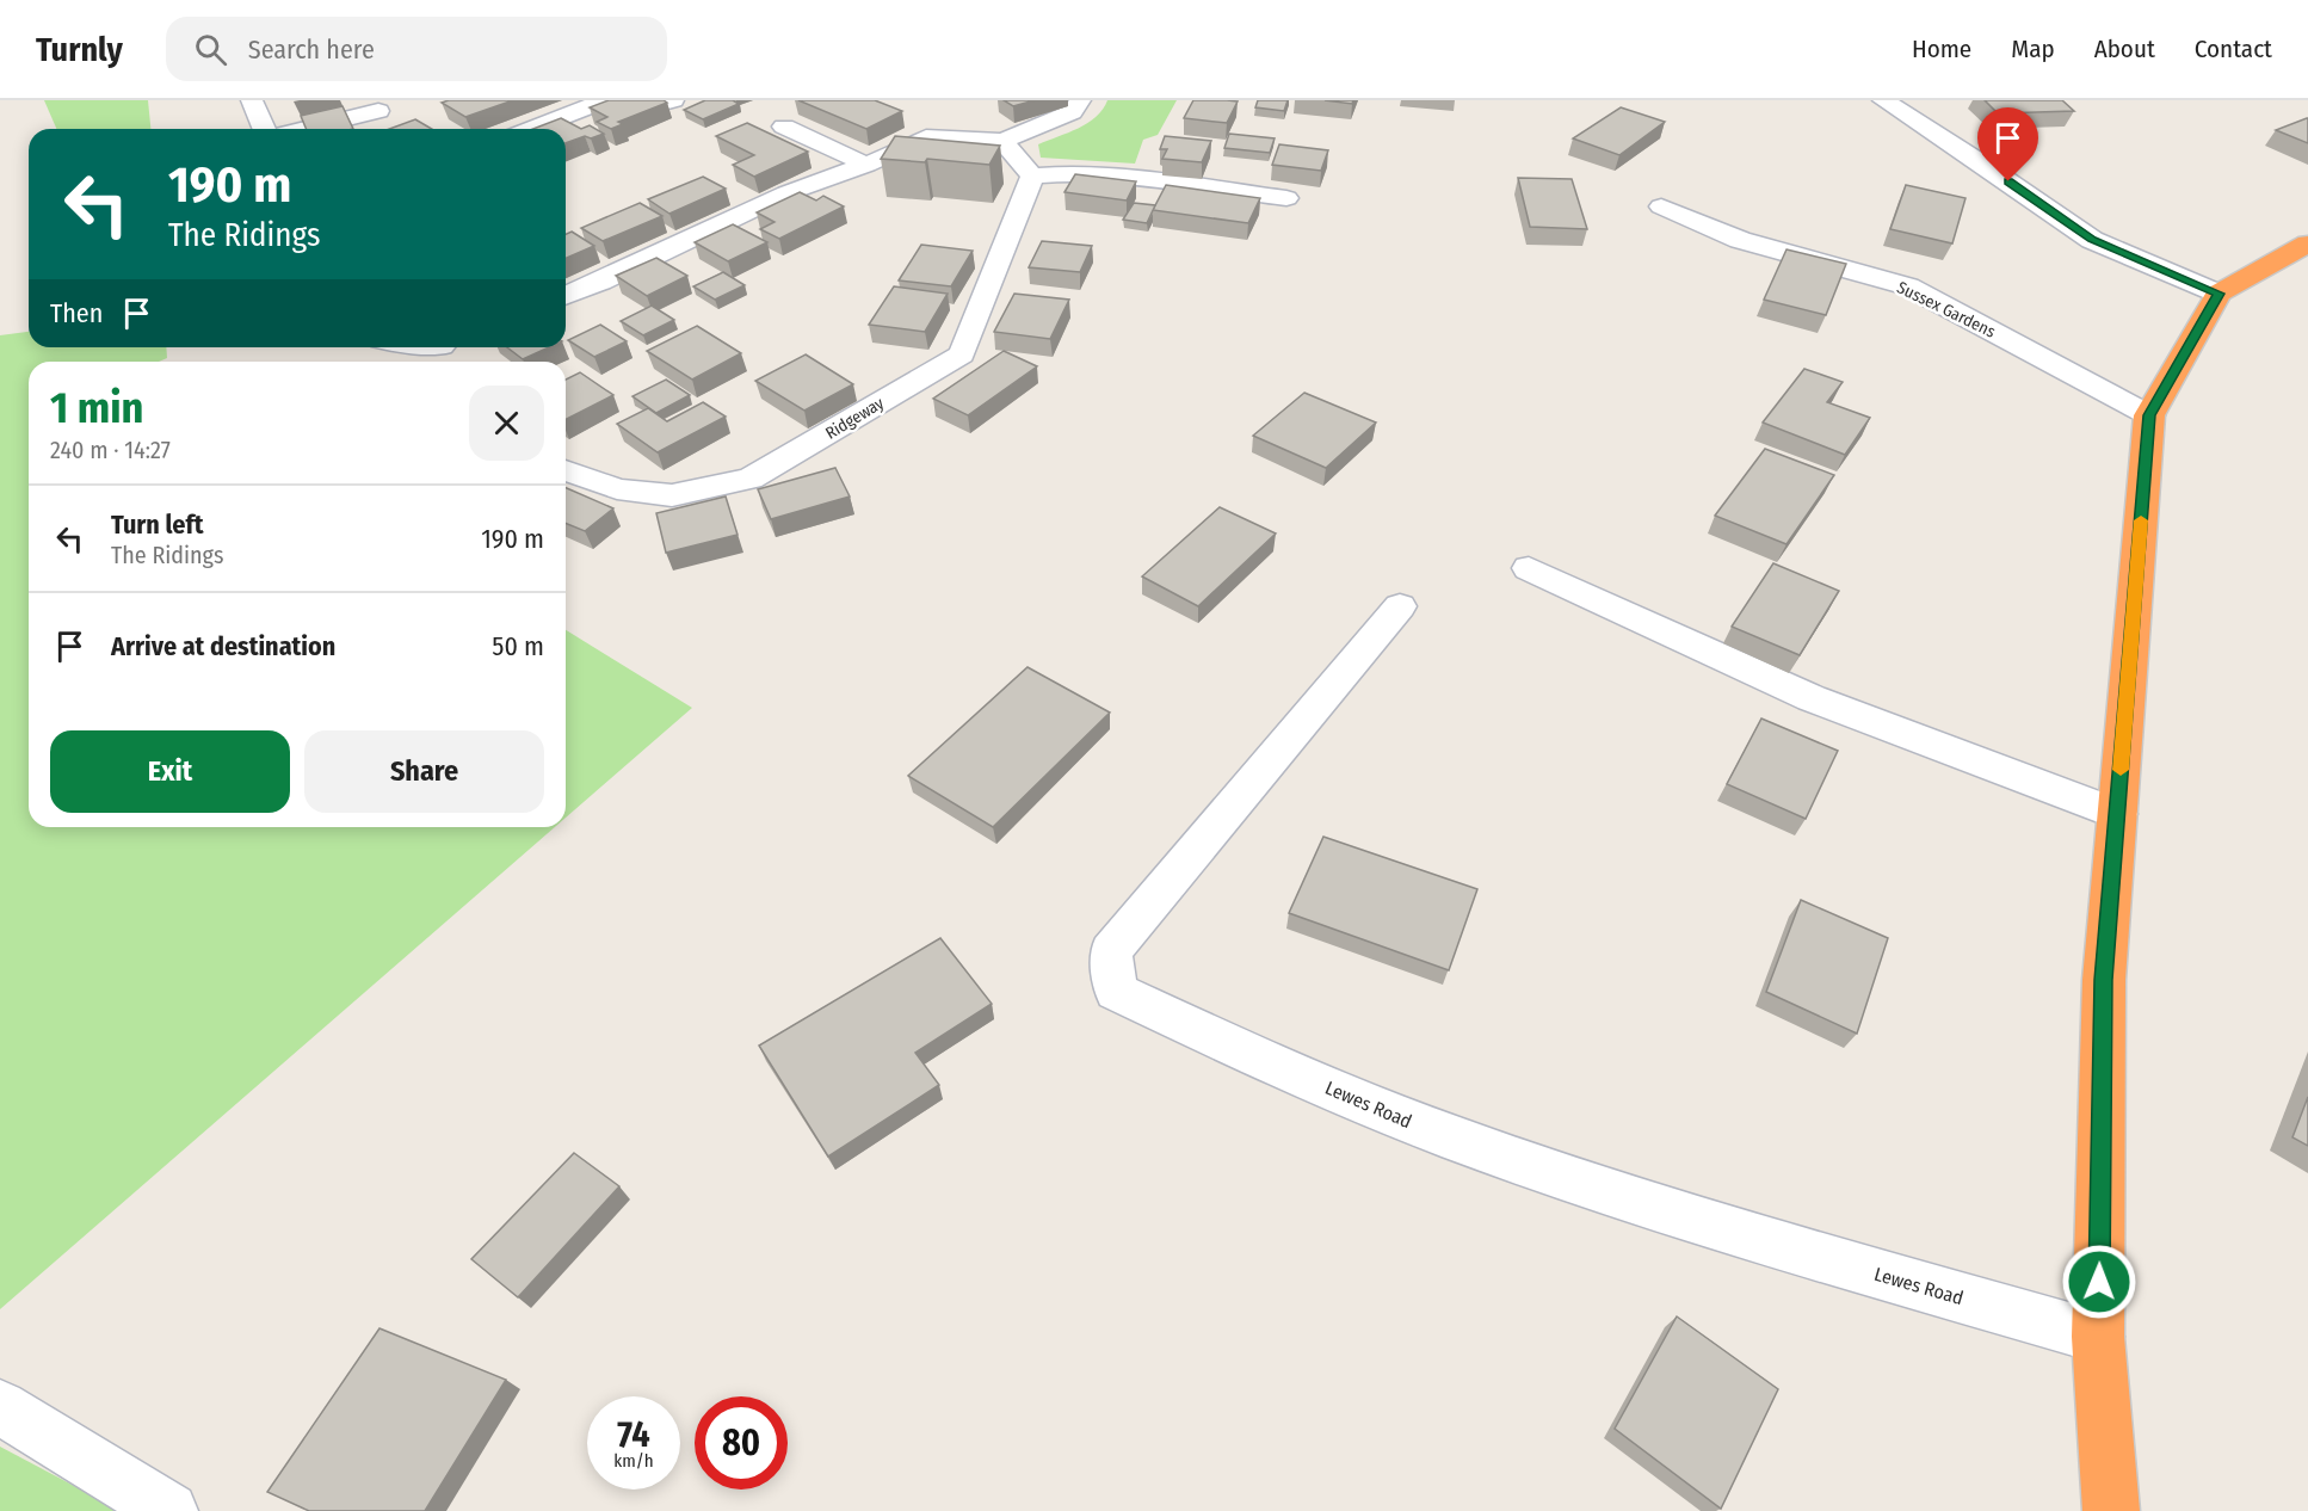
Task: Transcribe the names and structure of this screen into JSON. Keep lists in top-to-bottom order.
{
  "streets": {
    "street": ["Sussex Gardens", "Ridgeway", "Lewes Road"]
  },
  "page": {
    "header": "Turnly",
    "search": "Search here",
    "nav": [
      "Home",
      "Map",
      "About",
      "Contact"
    ],
    "turn": ["190 m", "The Ridings"],
    "then": "Then",
    "heading": ["1 min", "240 m · 14:27"],
    "list": [
      {
        "name": "Turn left",
        "note": "The Ridings",
        "value": "190 m"
      },
      {
        "name": "Arrive at destination",
        "value": "50 m"
      }
    ],
    "buttons": ["Exit", "Share"],
    "speed": "74 km/h",
    "limit": "80"
  }
}
